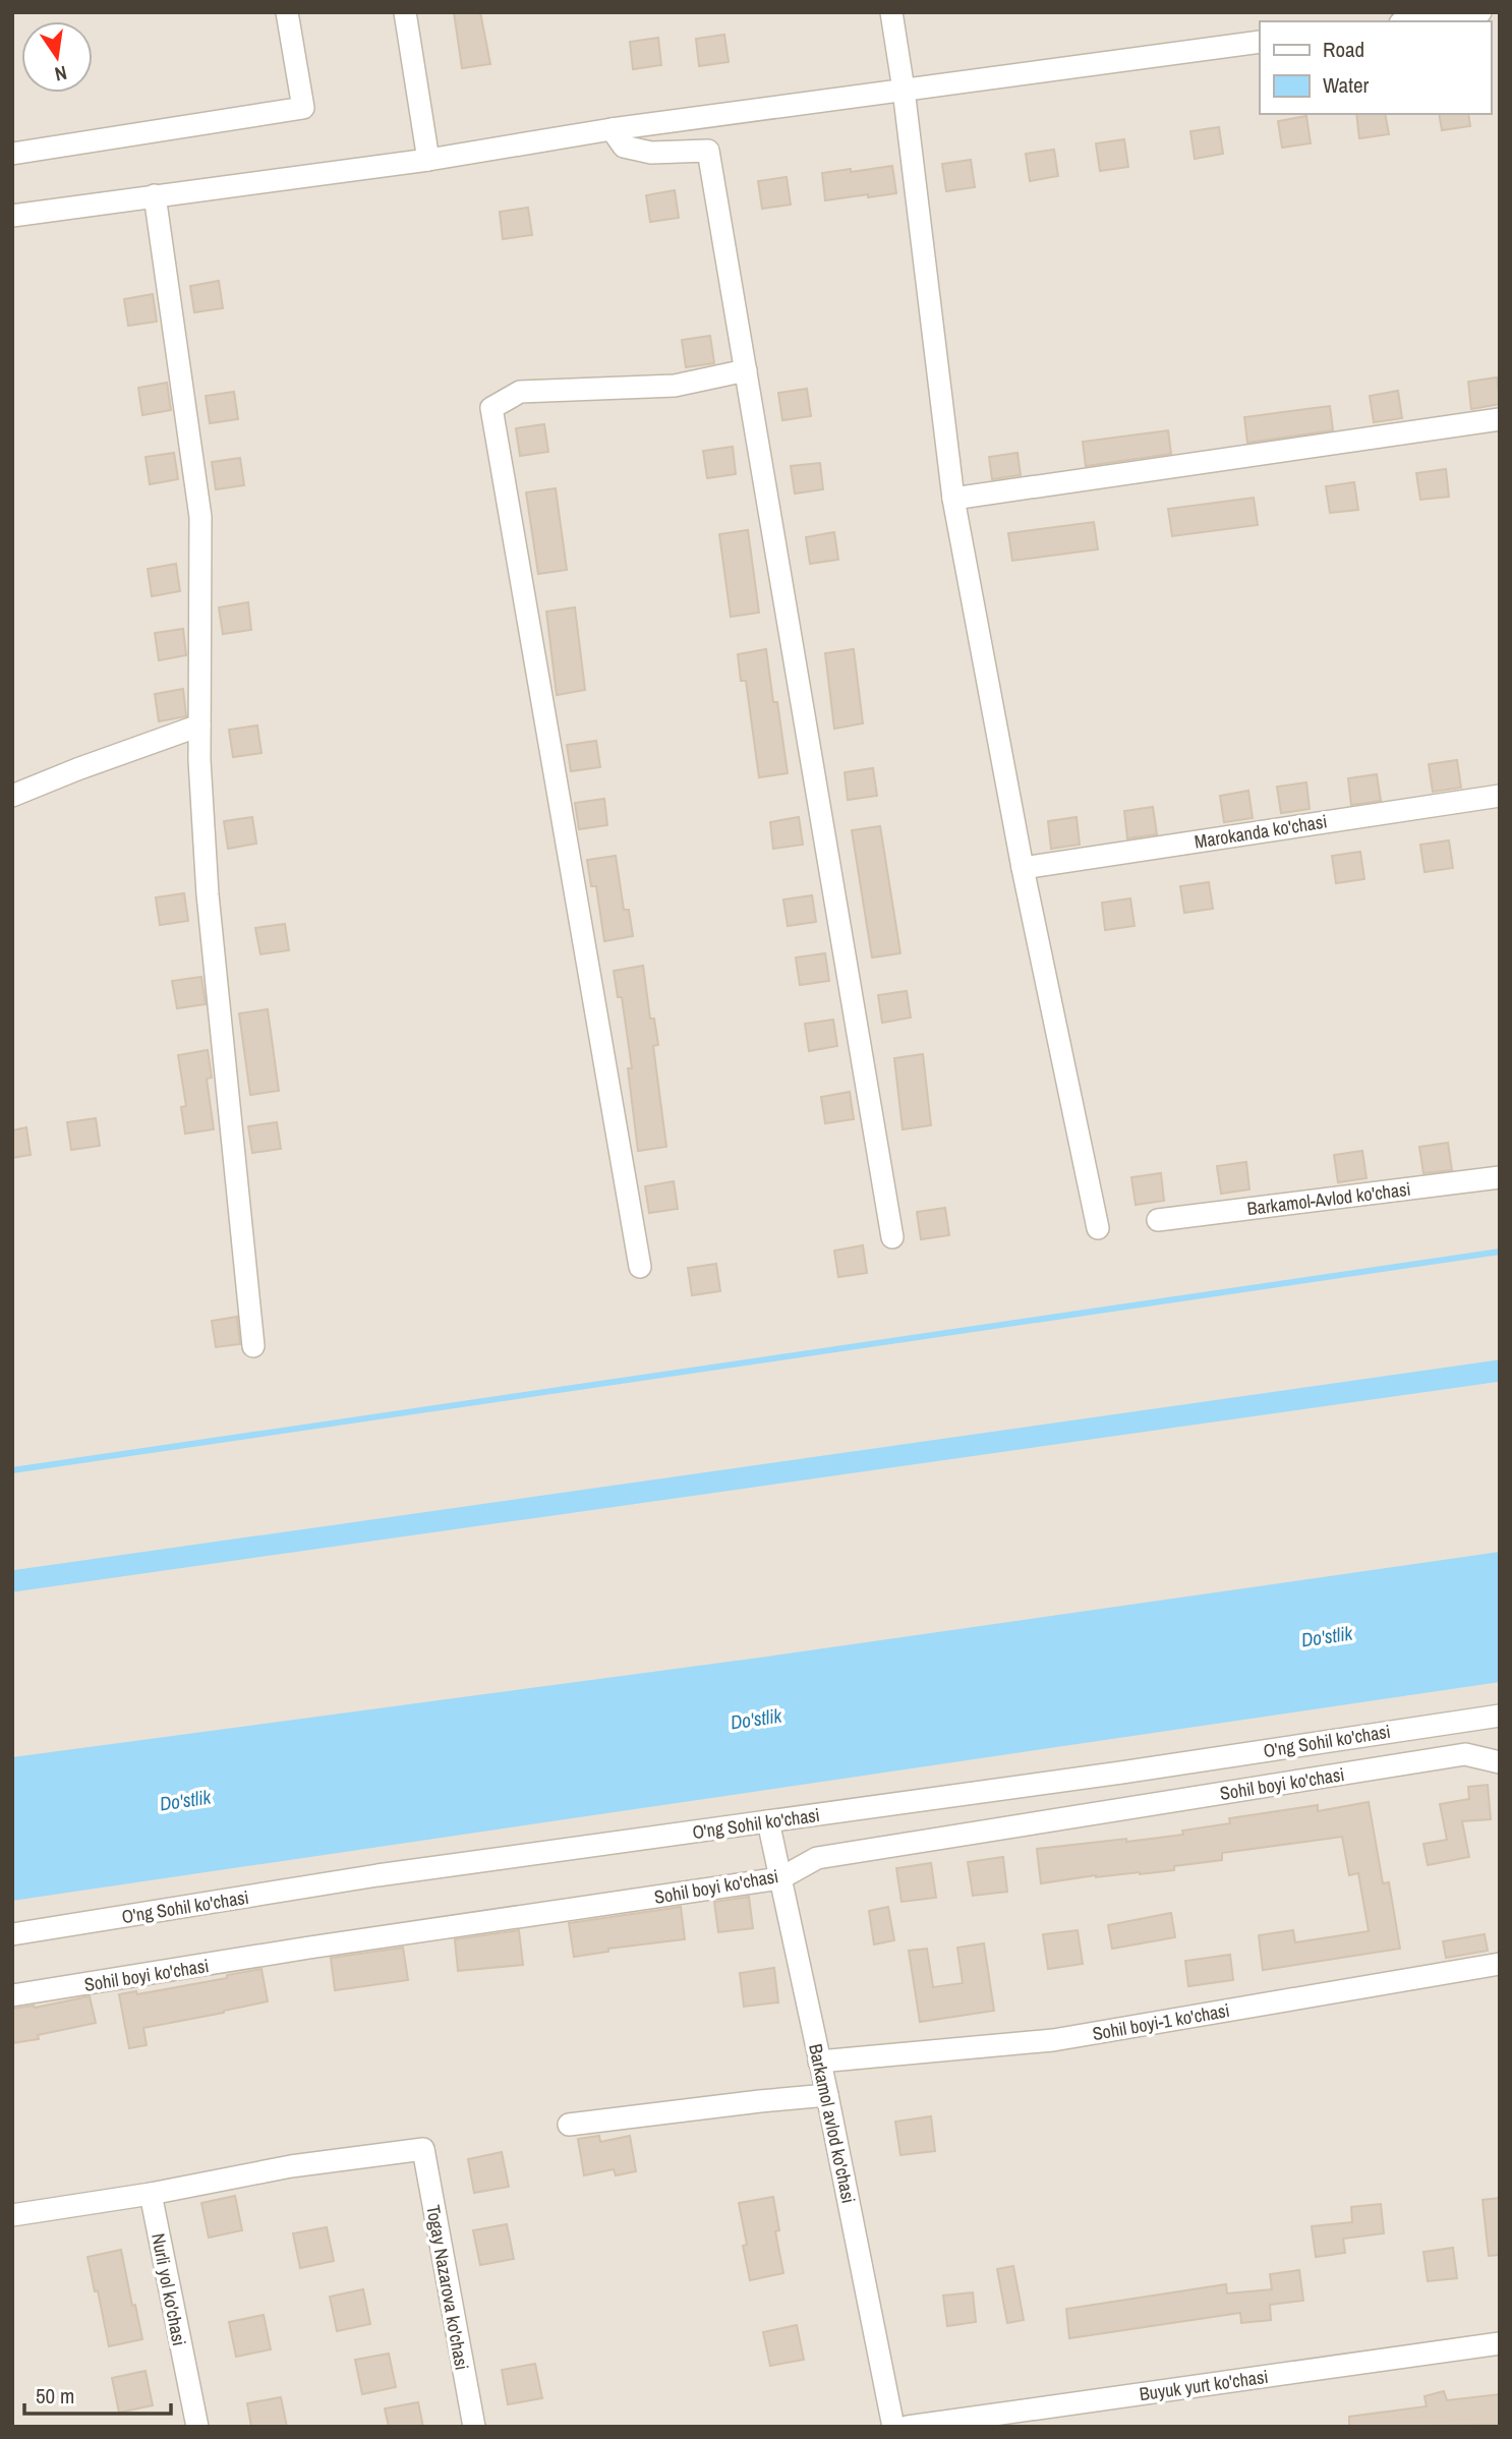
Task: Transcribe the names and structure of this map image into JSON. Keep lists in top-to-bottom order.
{
  "streets": {
    "street": [
      "Marokanda ko'chasi",
      "Barkamol-Avlod ko'chasi",
      "O'ng Sohil ko'chasi",
      "Sohil boyi ko'chasi",
      "Sohil boyi-1 ko'chasi",
      "Barkamol avlod ko'chasi",
      "Togay Nazarova ko'chasi",
      "Nurli yol ko'chasi",
      "Buyuk yurt ko'chasi"
    ]
  },
  "crossings": [
    ["O'ng Sohil ko'chasi", "Barkamol avlod ko'chasi"],
    ["Sohil boyi ko'chasi", "Barkamol avlod ko'chasi"],
    ["Sohil boyi-1 ko'chasi", "Barkamol avlod ko'chasi"],
    ["Togay Nazarova ko'chasi", "Nurli yol ko'chasi"]
  ],
  "water": ["Do'stlik"],
  "legend": ["Road", "Water"],
  "scale_bar": "50 m",
  "north": "bottom"
}
